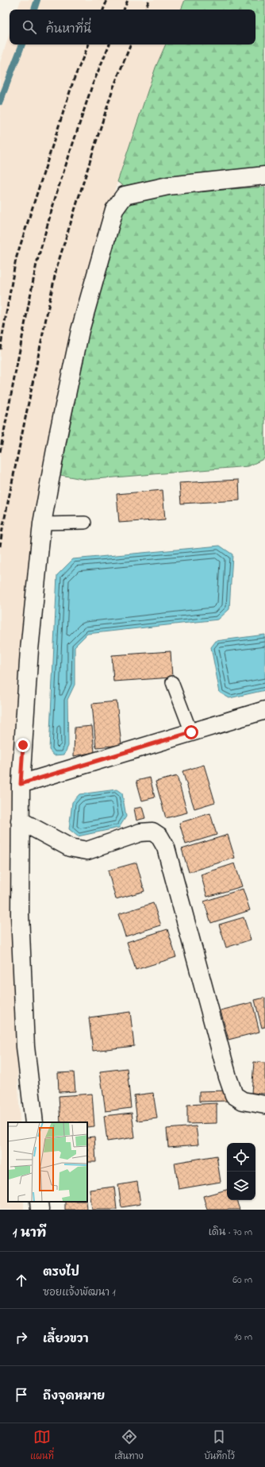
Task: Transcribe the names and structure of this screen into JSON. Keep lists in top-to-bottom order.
{
  "page": {
    "search": "ค้นหาที่นี่",
    "heading": ["1 นาที", "เดิน · 70 m"],
    "list": [
      ["ตรงไป", "ซอยแจ้งพัฒนา 1", "60 m"],
      ["เลี้ยวขวา", "10 m"],
      "ถึงจุดหมาย"
    ],
    "nav": ["แผนที่", "เส้นทาง", "บันทึกไว้"]
  }
}
